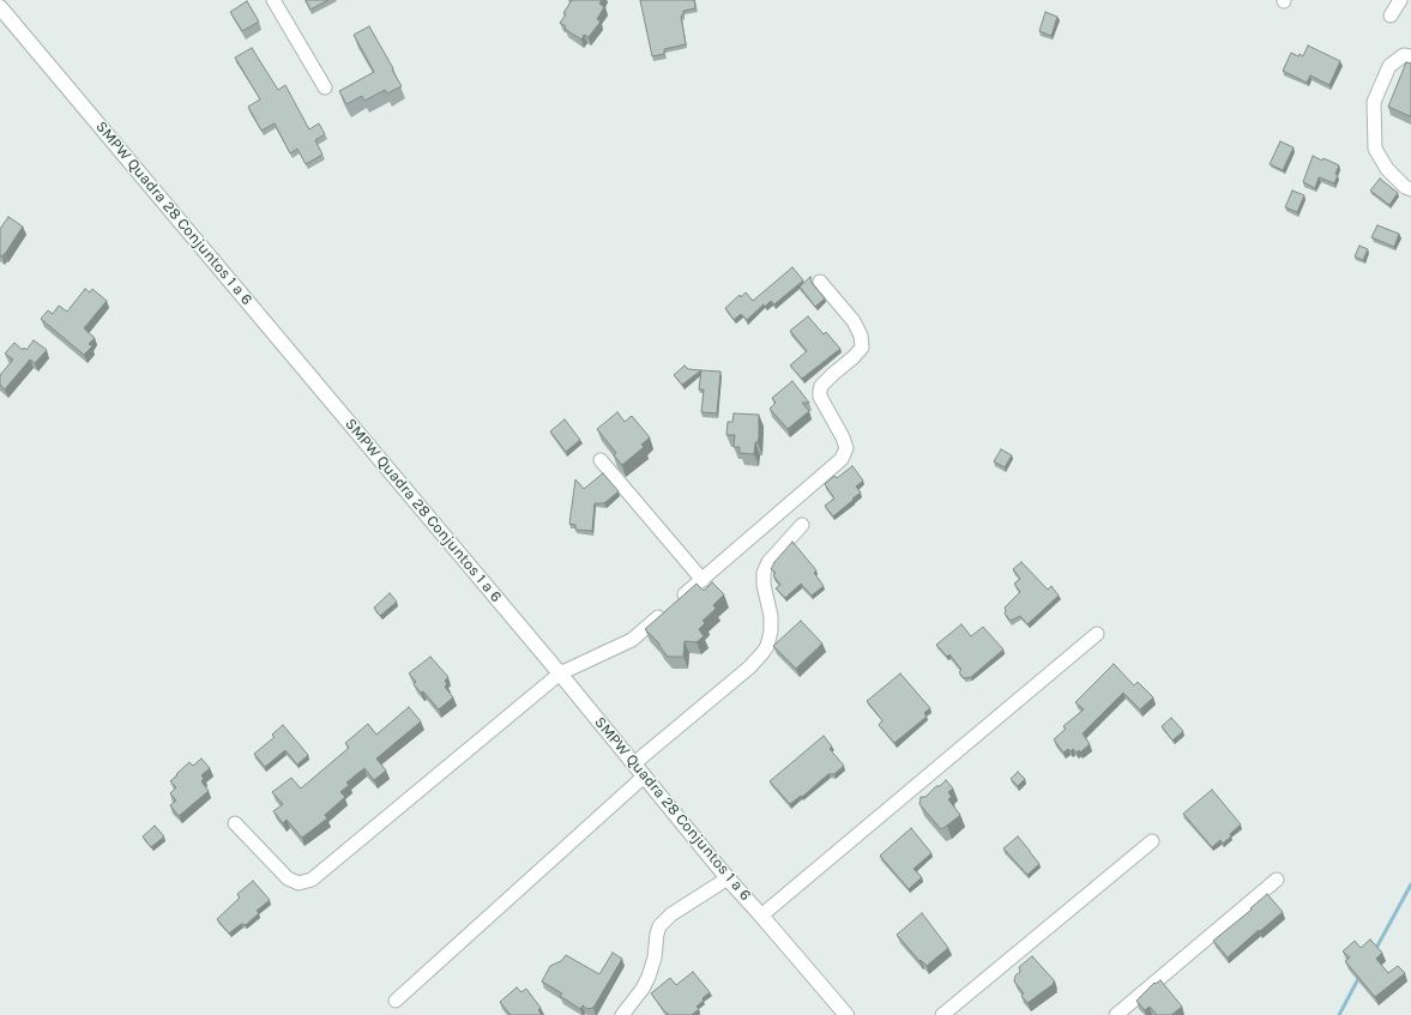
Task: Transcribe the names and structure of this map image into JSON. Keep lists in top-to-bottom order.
{
  "streets": {
    "street": ["SMPW Quadra 28 Conjuntos 1 a 6"]
  }
}
